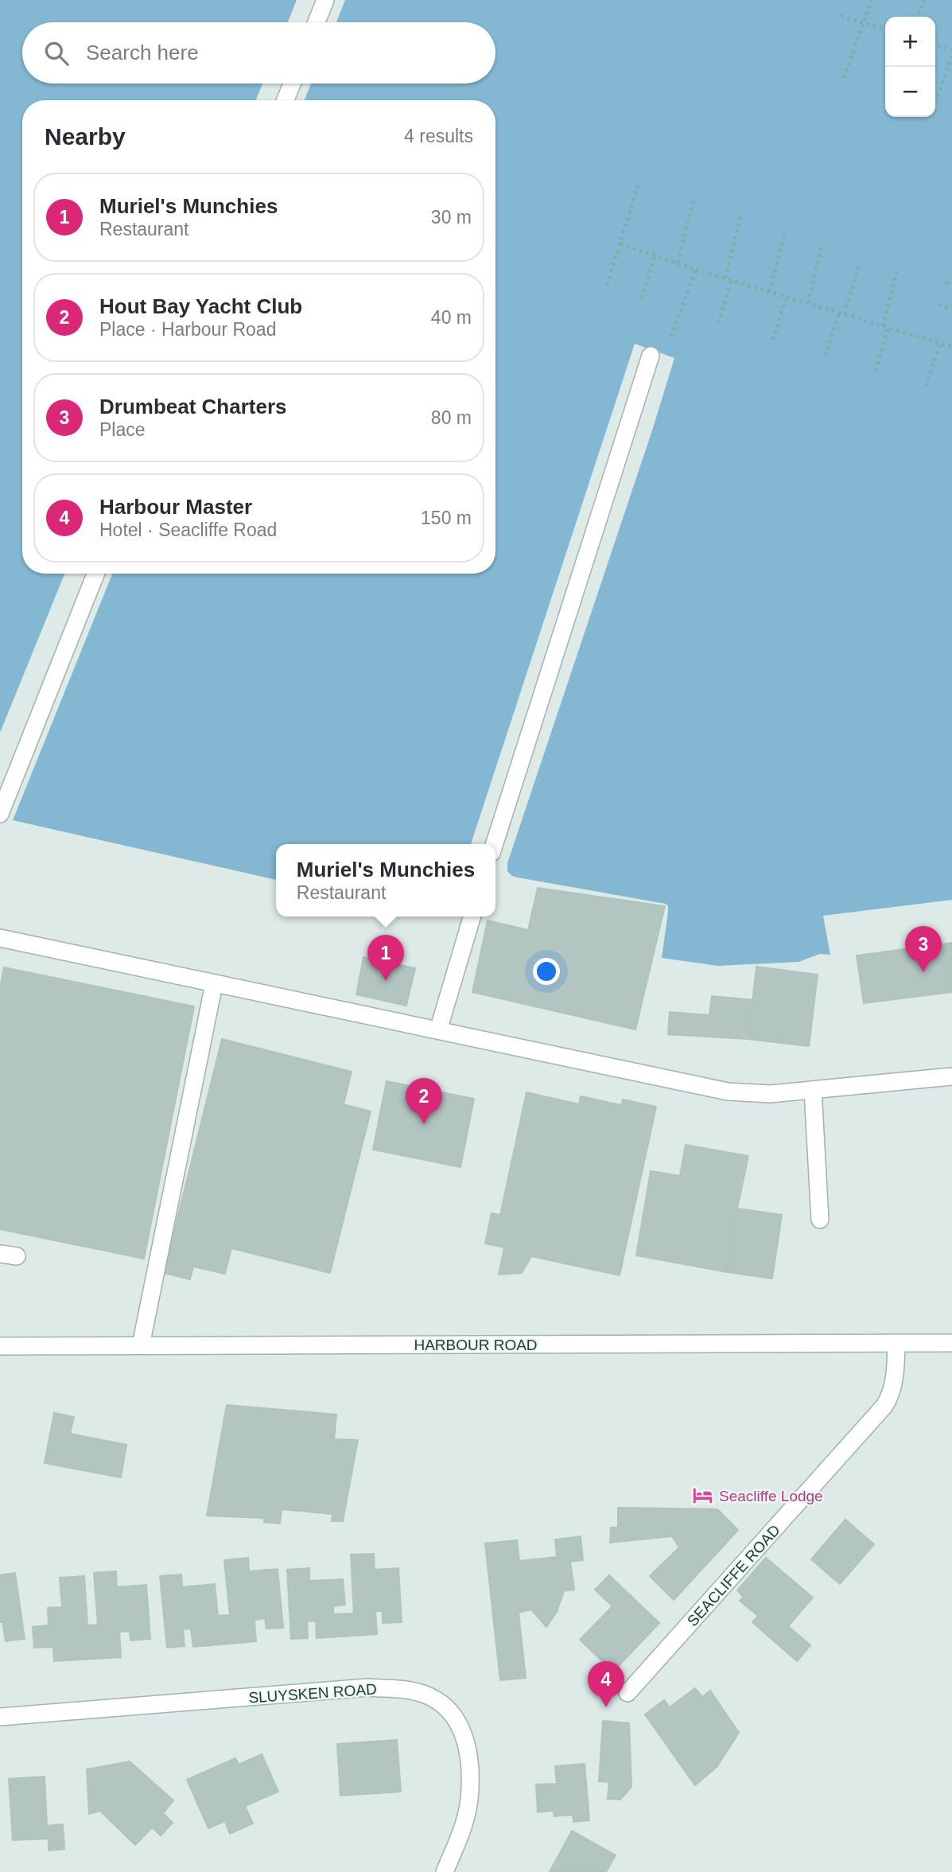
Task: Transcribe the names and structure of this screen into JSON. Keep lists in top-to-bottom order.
{
  "streets": {
    "street": ["HARBOUR ROAD", "SEACLIFFE ROAD", "SLUYSKEN ROAD"]
  },
  "crossings": [
    ["HARBOUR ROAD", "SEACLIFFE ROAD"]
  ],
  "places": {
    "hotel": ["Seacliffe Lodge"]
  },
  "page": {
    "map_buttons": ["+", "−"],
    "search": "Search here",
    "heading": ["Nearby", "4 results"],
    "list": [
      {
        "mark": "1",
        "name": "Muriel's Munchies",
        "note": "Restaurant",
        "value": "30 m"
      },
      {
        "mark": "2",
        "name": "Hout Bay Yacht Club",
        "note": "Place · Harbour Road",
        "value": "40 m"
      },
      {
        "mark": "3",
        "name": "Drumbeat Charters",
        "note": "Place",
        "value": "80 m"
      },
      {
        "mark": "4",
        "name": "Harbour Master",
        "note": "Hotel · Seacliffe Road",
        "value": "150 m"
      }
    ],
    "popup": ["Muriel's Munchies", "Restaurant"],
    "pins": [
      "3",
      "1",
      "2",
      "4"
    ]
  }
}
